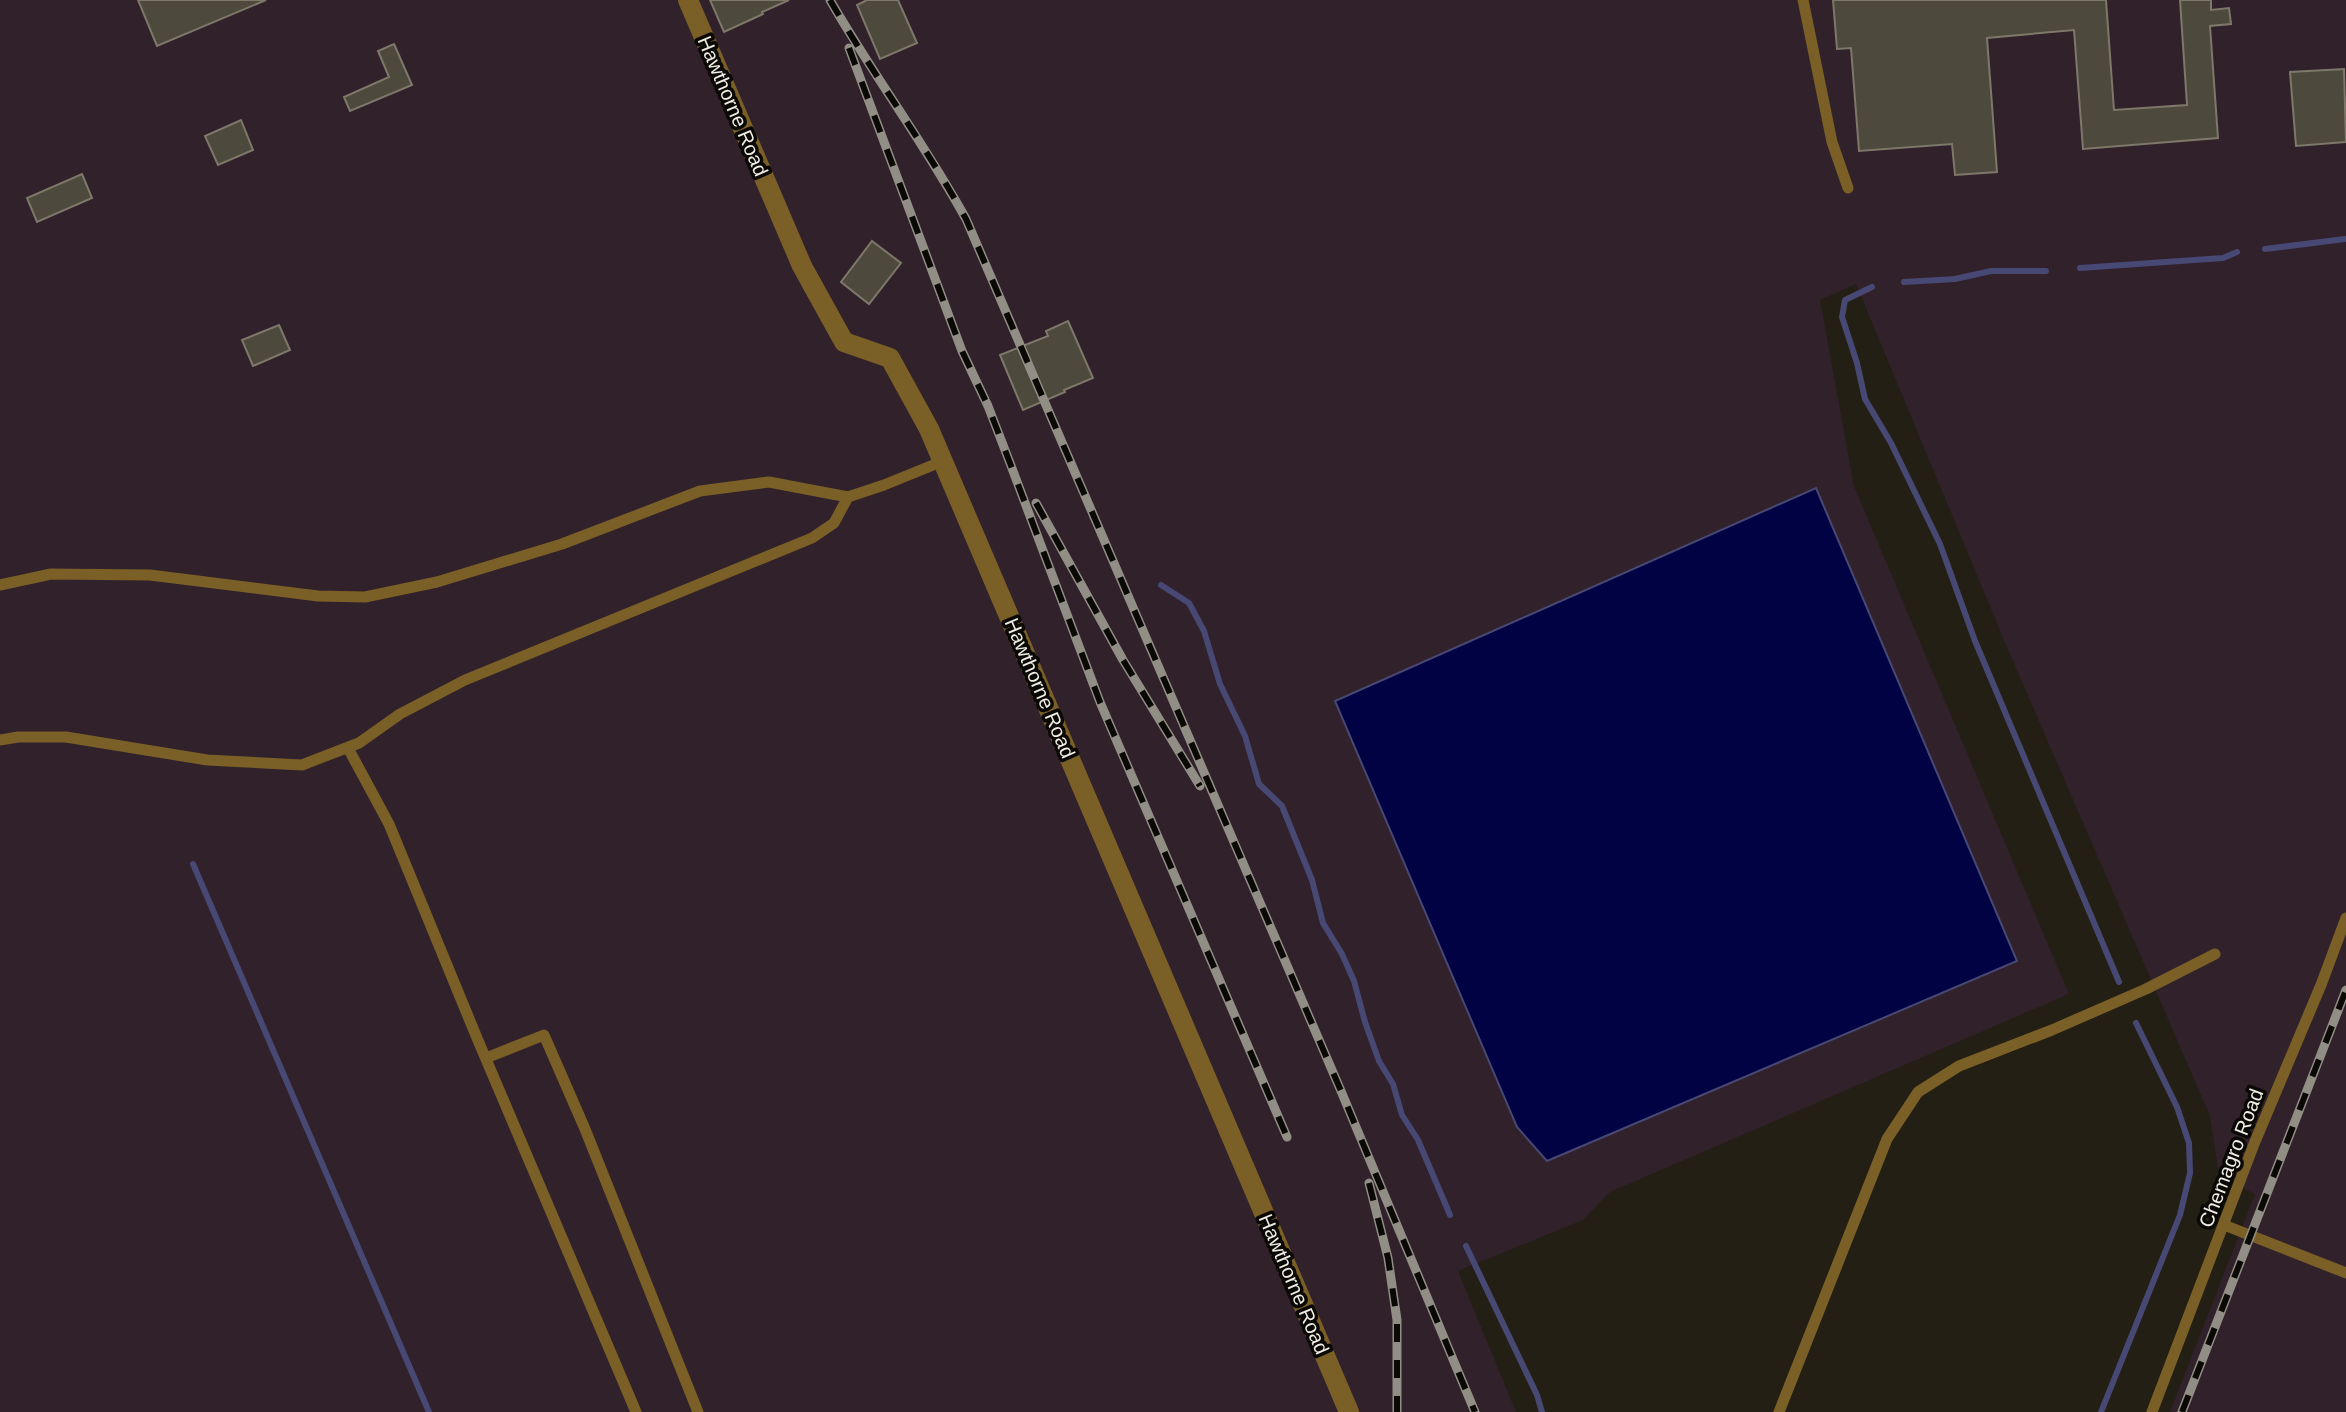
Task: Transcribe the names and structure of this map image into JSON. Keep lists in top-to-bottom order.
{
  "streets": {
    "street": ["Hawthorne Road"],
    "lane": ["Chemagro Road"]
  }
}
